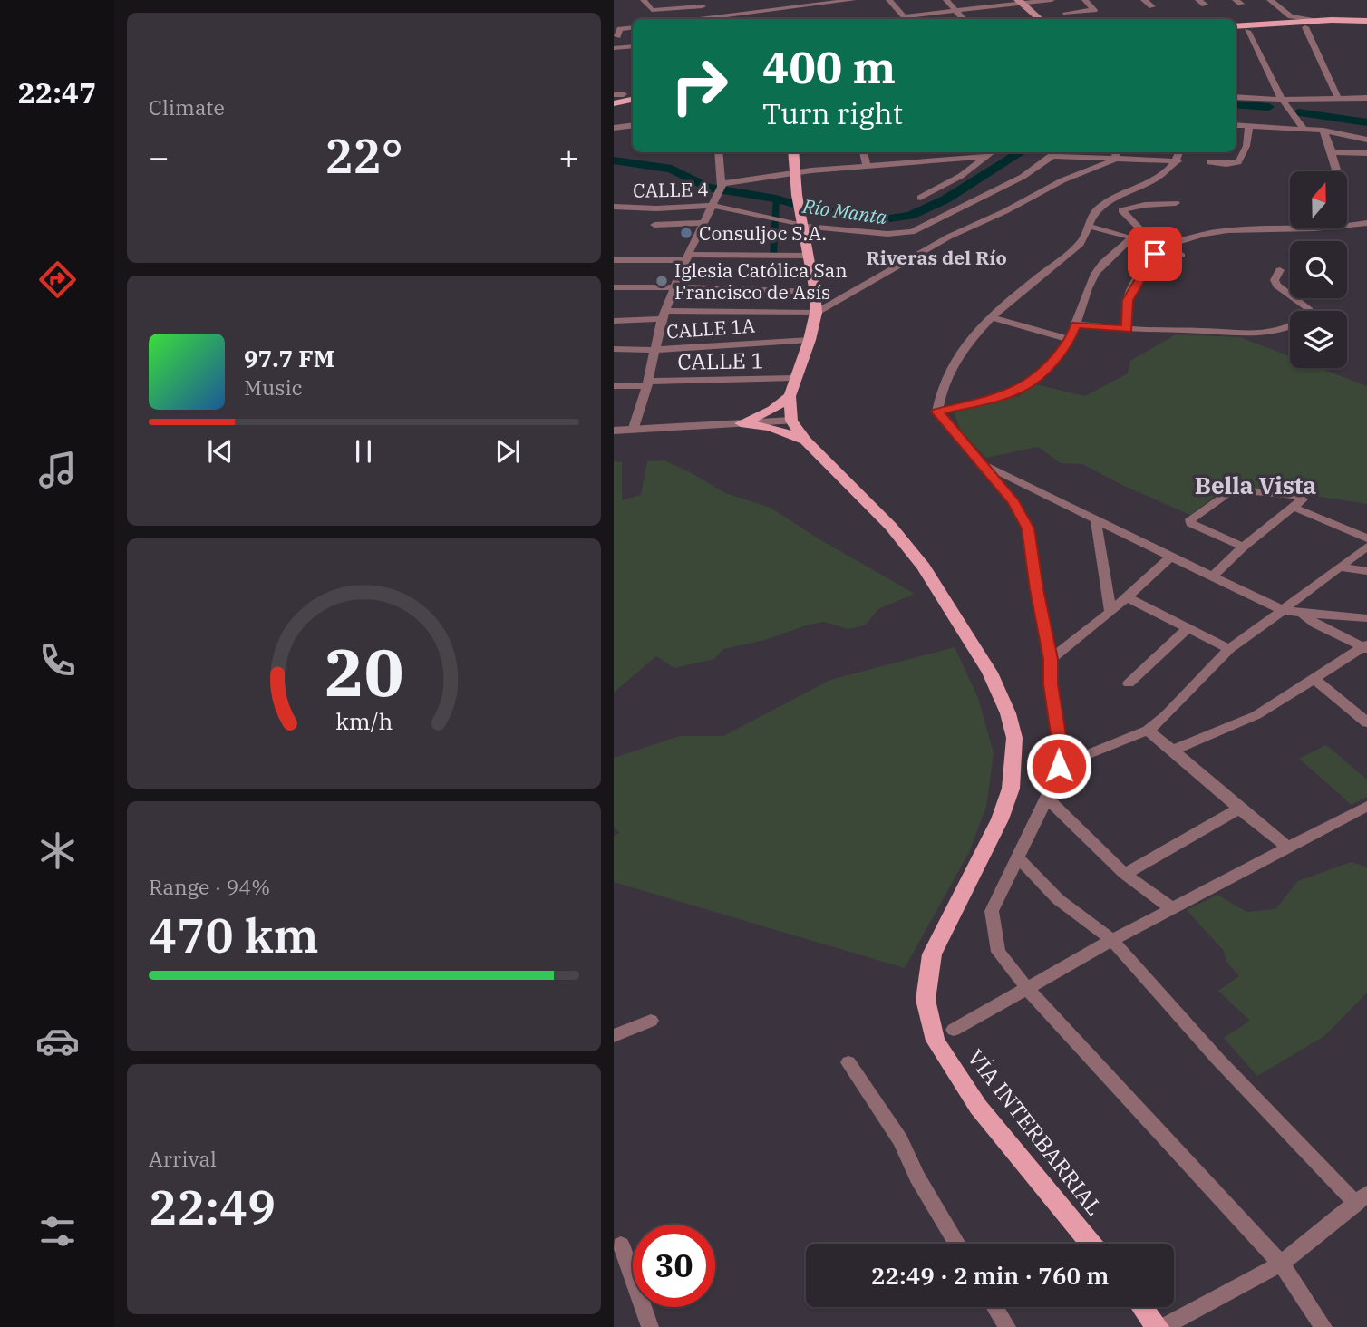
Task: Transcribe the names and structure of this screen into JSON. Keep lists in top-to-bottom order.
{
  "streets": {
    "main road": ["VÍA INTERBARRIAL"],
    "street": ["CALLE 4", "CALLE 1A", "CALLE 1"]
  },
  "districts": ["Riveras del Río", "Bella Vista"],
  "water": ["Río Manta"],
  "places": ["Consuljoc S.A.", "Iglesia Católica San Francisco de Asís"],
  "north": "top",
  "page": {
    "tabs": "22:47",
    "tile": [
      "Climate",
      ["Range · 94%", "470 km"],
      ["Arrival", "22:49"]
    ],
    "turn": ["400 m", "Turn right"],
    "heat": ["−", "22°", "+"],
    "song": ["97.7 FM", "Music"],
    "limit": "30",
    "trip": "22:49 · 2 min · 760 m",
    "gauge": ["20", "km/h"]
  }
}
